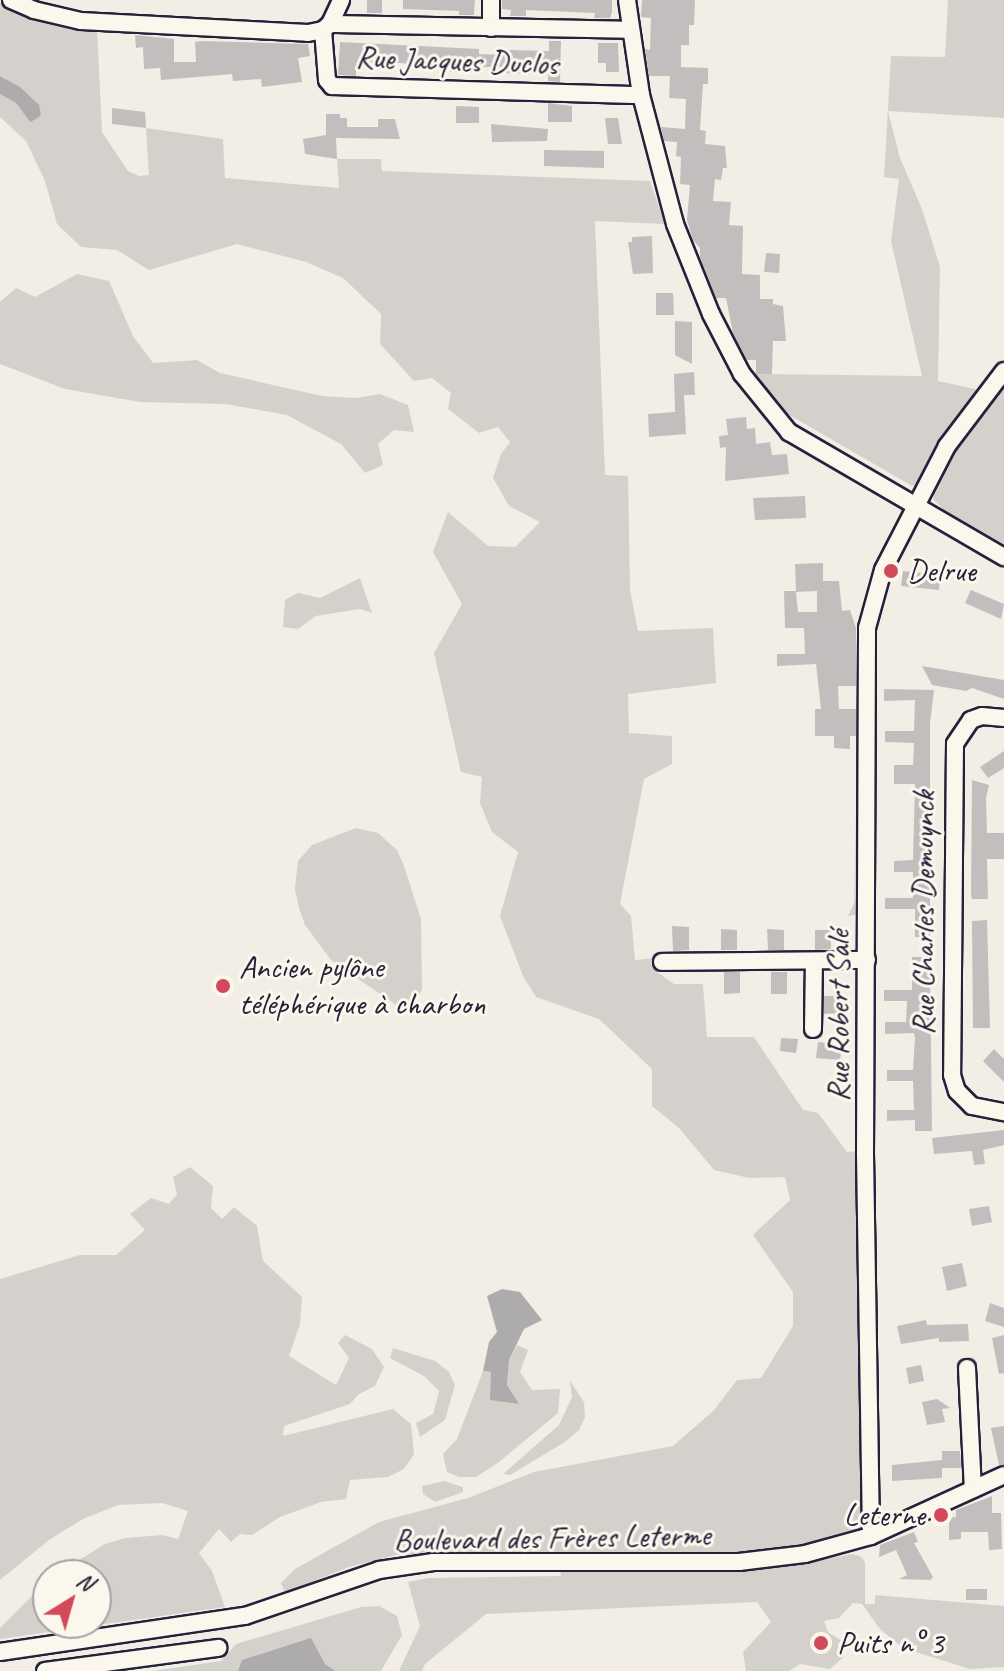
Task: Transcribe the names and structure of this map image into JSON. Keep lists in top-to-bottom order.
{
  "streets": {
    "street": [
      "Rue Jacques Duclos",
      "Rue Charles Demuynck",
      "Rue Robert Salé",
      "Boulevard des Frères Leterme"
    ]
  },
  "crossings": [
    ["Rue Robert Salé", "Boulevard des Frères Leterme"]
  ],
  "places": [
    "Delrue",
    "Ancien pylône téléphérique à charbon",
    "Leterne",
    "Puits n° 3"
  ],
  "north": "top right"
}
